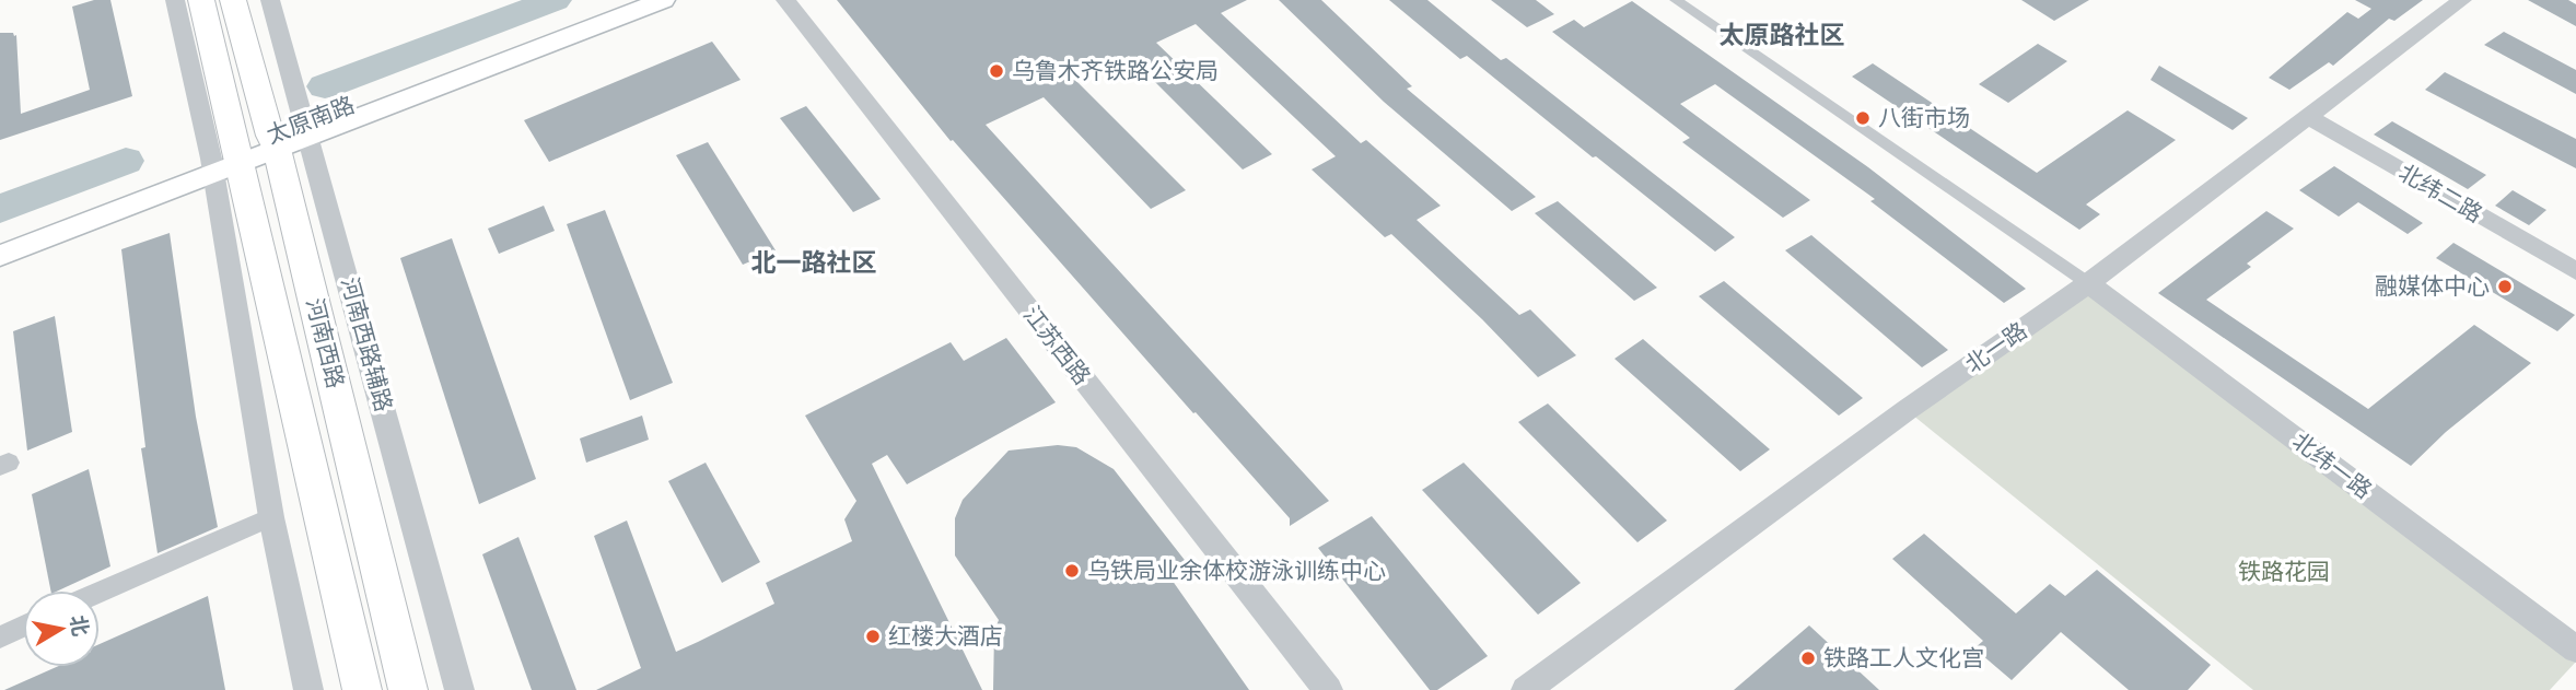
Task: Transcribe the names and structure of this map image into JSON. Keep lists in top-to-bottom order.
{
  "streets": {
    "main road": ["太原南路", "河南西路"],
    "street": [
      "北纬二路",
      "河南西路辅路",
      "江苏西路",
      "北一路",
      "北纬一路"
    ]
  },
  "crossings": [
    ["太原南路", "河南西路辅路"],
    ["北纬二路", "北一路"],
    ["北一路", "北纬一路"]
  ],
  "districts": ["太原路社区", "北一路社区"],
  "parks": ["铁路花园"],
  "places": [
    "乌鲁木齐铁路公安局",
    "八街市场",
    "融媒体中心",
    "乌铁局业余体校游泳训练中心",
    "红楼大酒店",
    "铁路工人文化宫"
  ],
  "north": "right"
}
